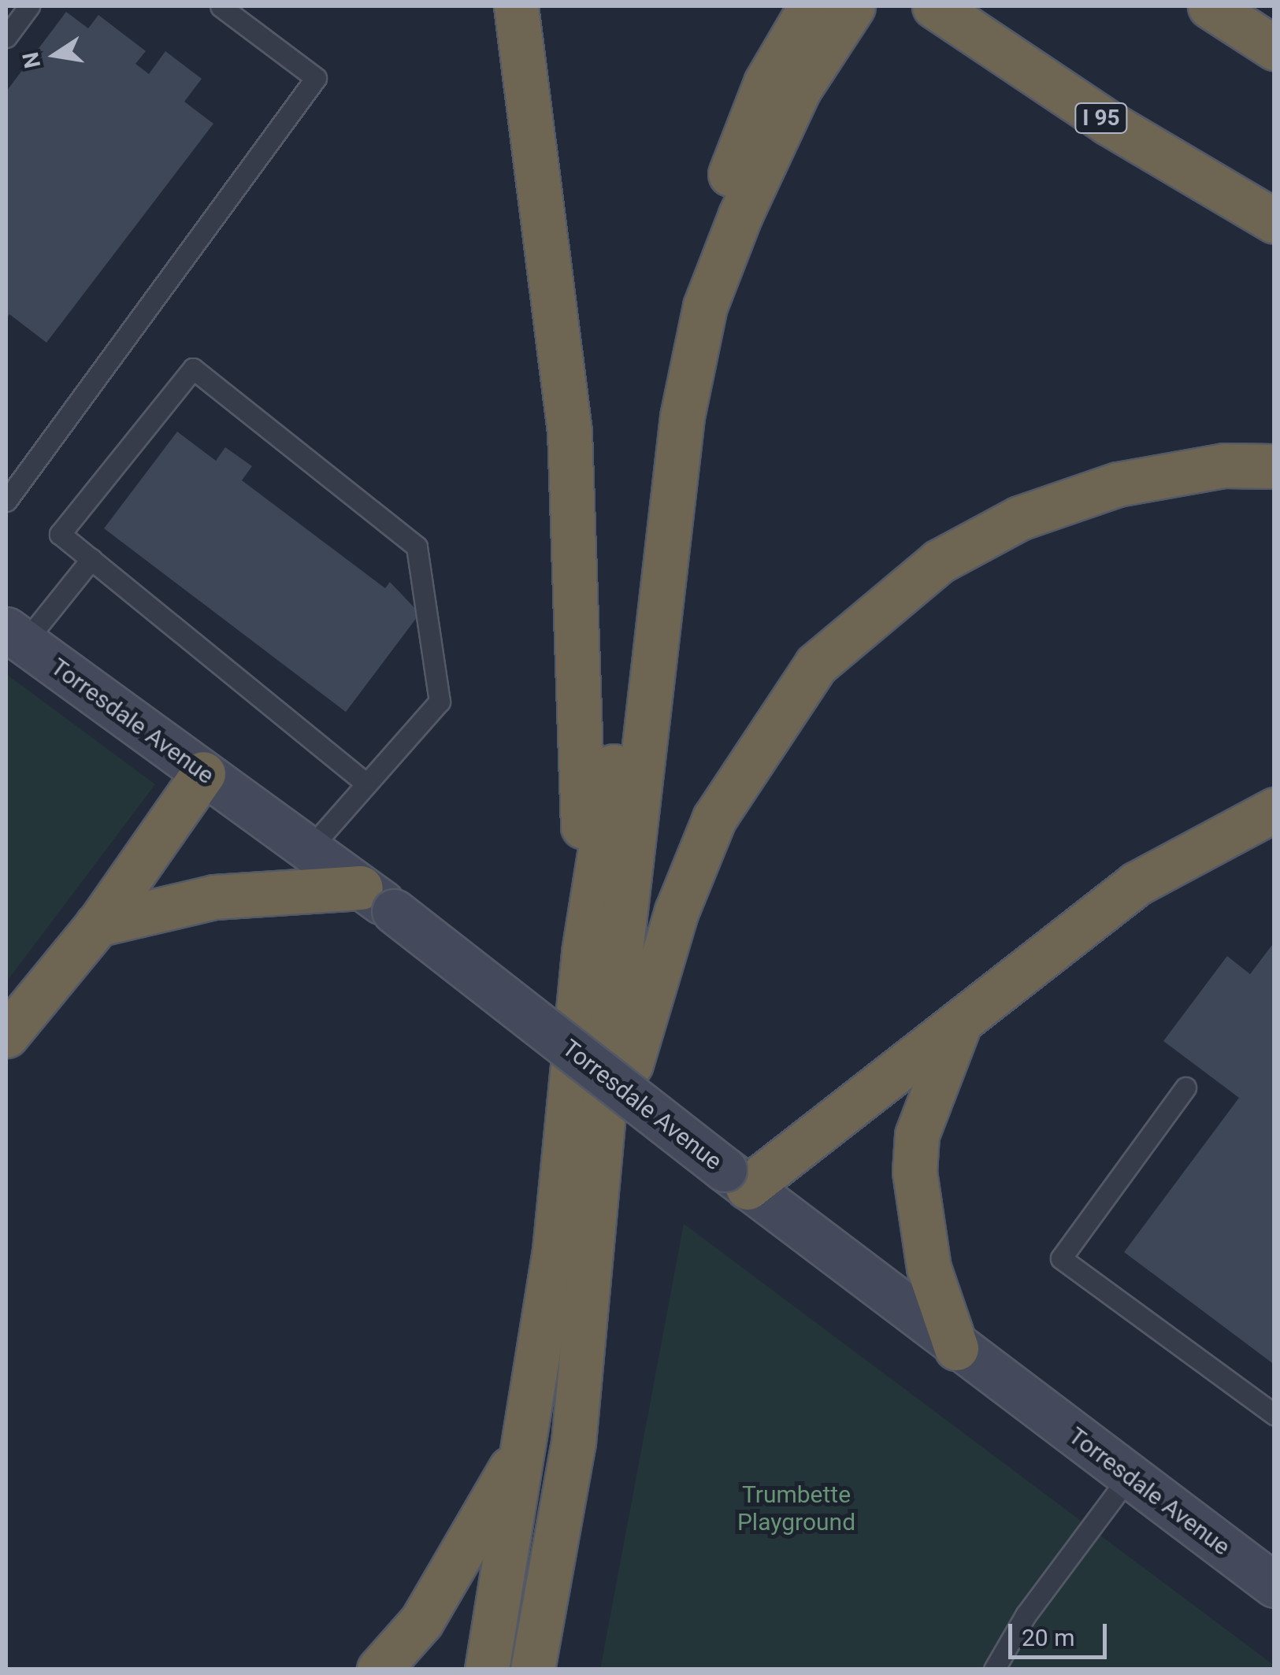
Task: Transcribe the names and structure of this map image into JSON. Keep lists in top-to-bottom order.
{
  "streets": {
    "highway": ["I 95"],
    "street": ["Torresdale Avenue"]
  },
  "parks": ["Trumbette Playground"],
  "scale_bar": "20 m",
  "north": "left"
}
